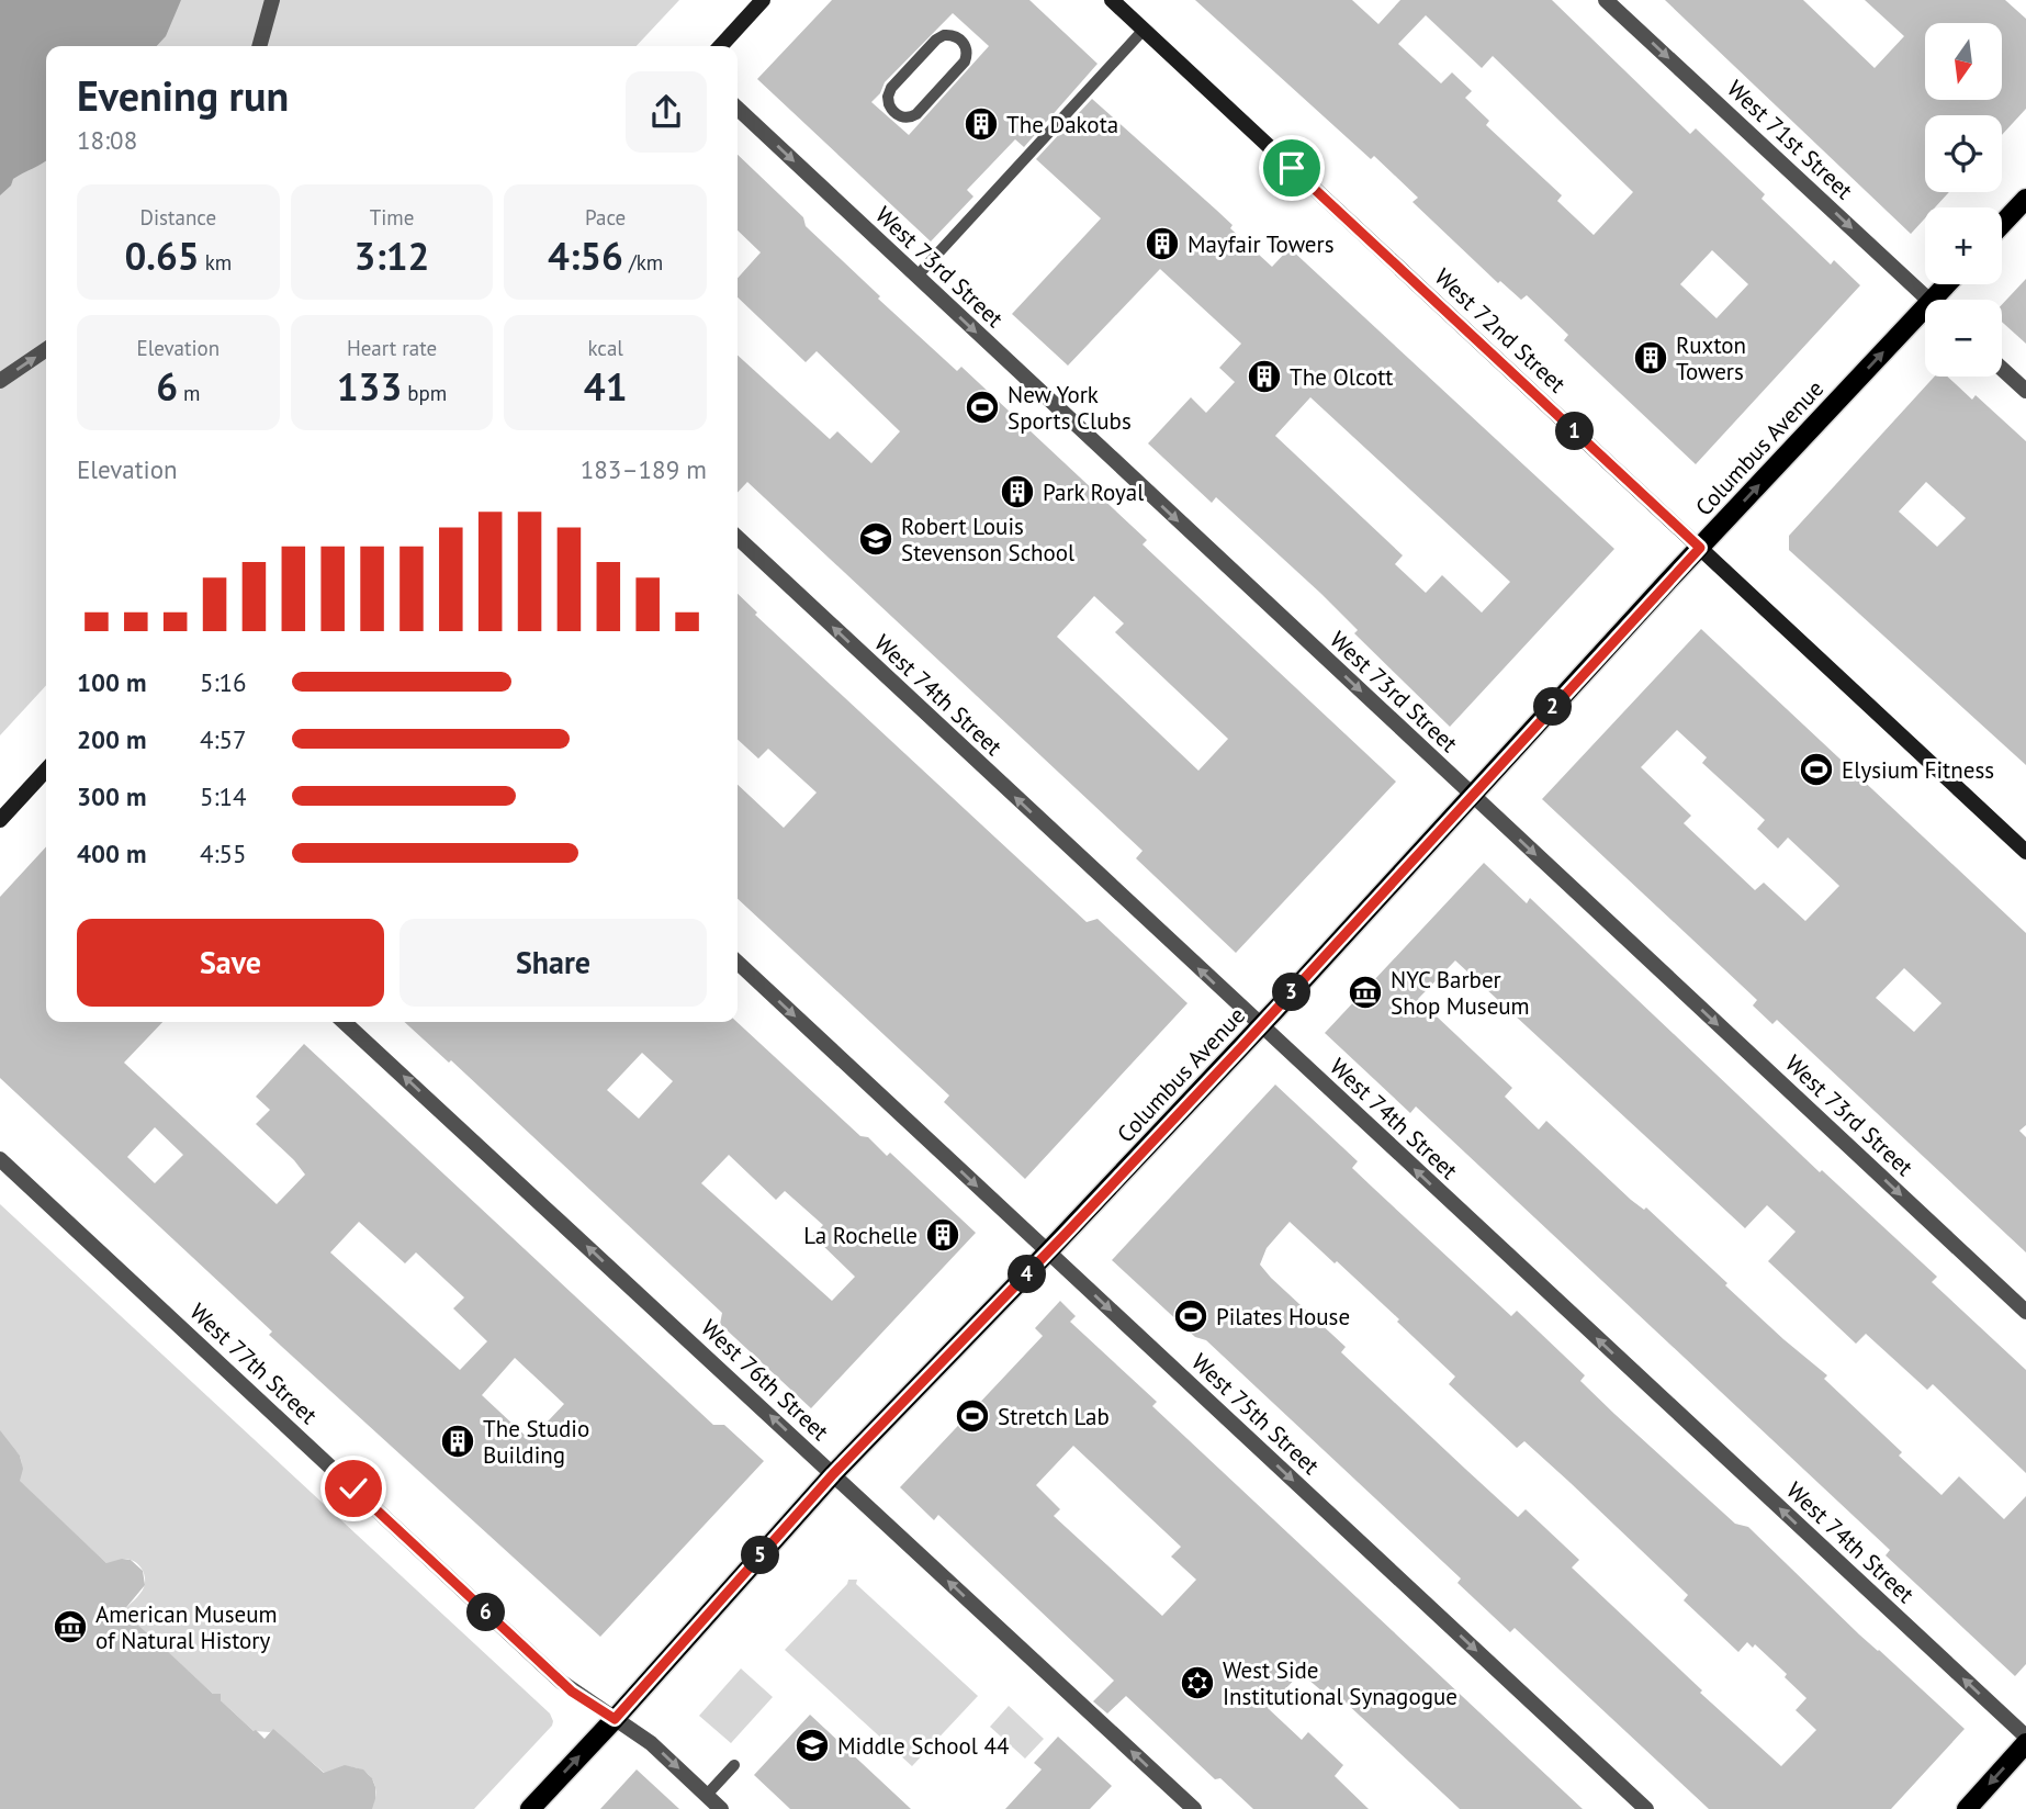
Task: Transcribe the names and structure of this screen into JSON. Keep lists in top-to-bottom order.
{
  "streets": {
    "main road": ["West 72nd Street", "Columbus Avenue"],
    "street": [
      "West 71st Street",
      "West 73rd Street",
      "West 74th Street",
      "West 77th Street",
      "West 76th Street",
      "West 75th Street"
    ]
  },
  "crossings": [
    ["West 73rd Street", "Columbus Avenue"],
    ["West 72nd Street", "Columbus Avenue"],
    ["Columbus Avenue", "West 74th Street"],
    ["Columbus Avenue", "West 77th Street"],
    ["Columbus Avenue", "West 76th Street"],
    ["Columbus Avenue", "West 75th Street"]
  ],
  "one_way": [
    "West 71st Street",
    "West 73rd Street",
    "West 74th Street",
    "West 76th Street",
    "West 75th Street"
  ],
  "places": {
    "building": [
      "The Dakota",
      "Mayfair Towers",
      "Ruxton Towers",
      "The Olcott",
      "Park Royal",
      "La Rochelle",
      "The Studio Building"
    ],
    "sports": [
      "New York Sports Clubs",
      "Elysium Fitness",
      "Pilates House",
      "Stretch Lab"
    ],
    "school or university": ["Robert Louis Stevenson School", "Middle School 44"],
    "museum": ["NYC Barber Shop Museum", "American Museum of Natural History"],
    "synagogue": ["West Side Institutional Synagogue"]
  },
  "north": "bottom",
  "page": {
    "map_buttons": ["+", "−"],
    "heading": ["Evening run", "18:08"],
    "stats": [
      ["Distance", "0.65 km"],
      ["Time", "3:12"],
      ["Pace", "4:56 /km"],
      ["Elevation", "6 m"],
      ["Heart rate", "133 bpm"],
      ["kcal", "41"]
    ],
    "pins": [
      "1",
      "2",
      "3",
      "4",
      "5",
      "6"
    ],
    "chart": ["Elevation", "183–189 m"],
    "list": [
      {
        "name": "100 m",
        "note": "5:16"
      },
      {
        "name": "200 m",
        "note": "4:57"
      },
      {
        "name": "300 m",
        "note": "5:14"
      },
      {
        "name": "400 m",
        "note": "4:55"
      }
    ],
    "buttons": ["Save", "Share"]
  }
}
